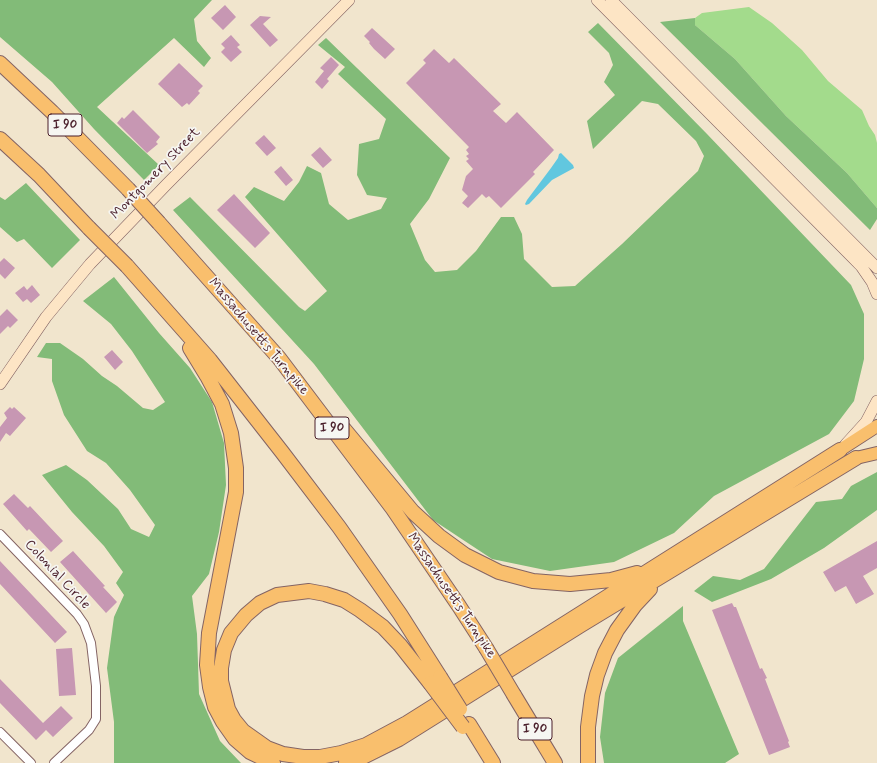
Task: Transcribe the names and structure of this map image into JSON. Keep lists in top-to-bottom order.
{
  "streets": {
    "highway": ["I 90", "Massachusetts Turnpike"],
    "main road": ["Montgomery Street"],
    "street": ["Colonial Circle"]
  }
}
